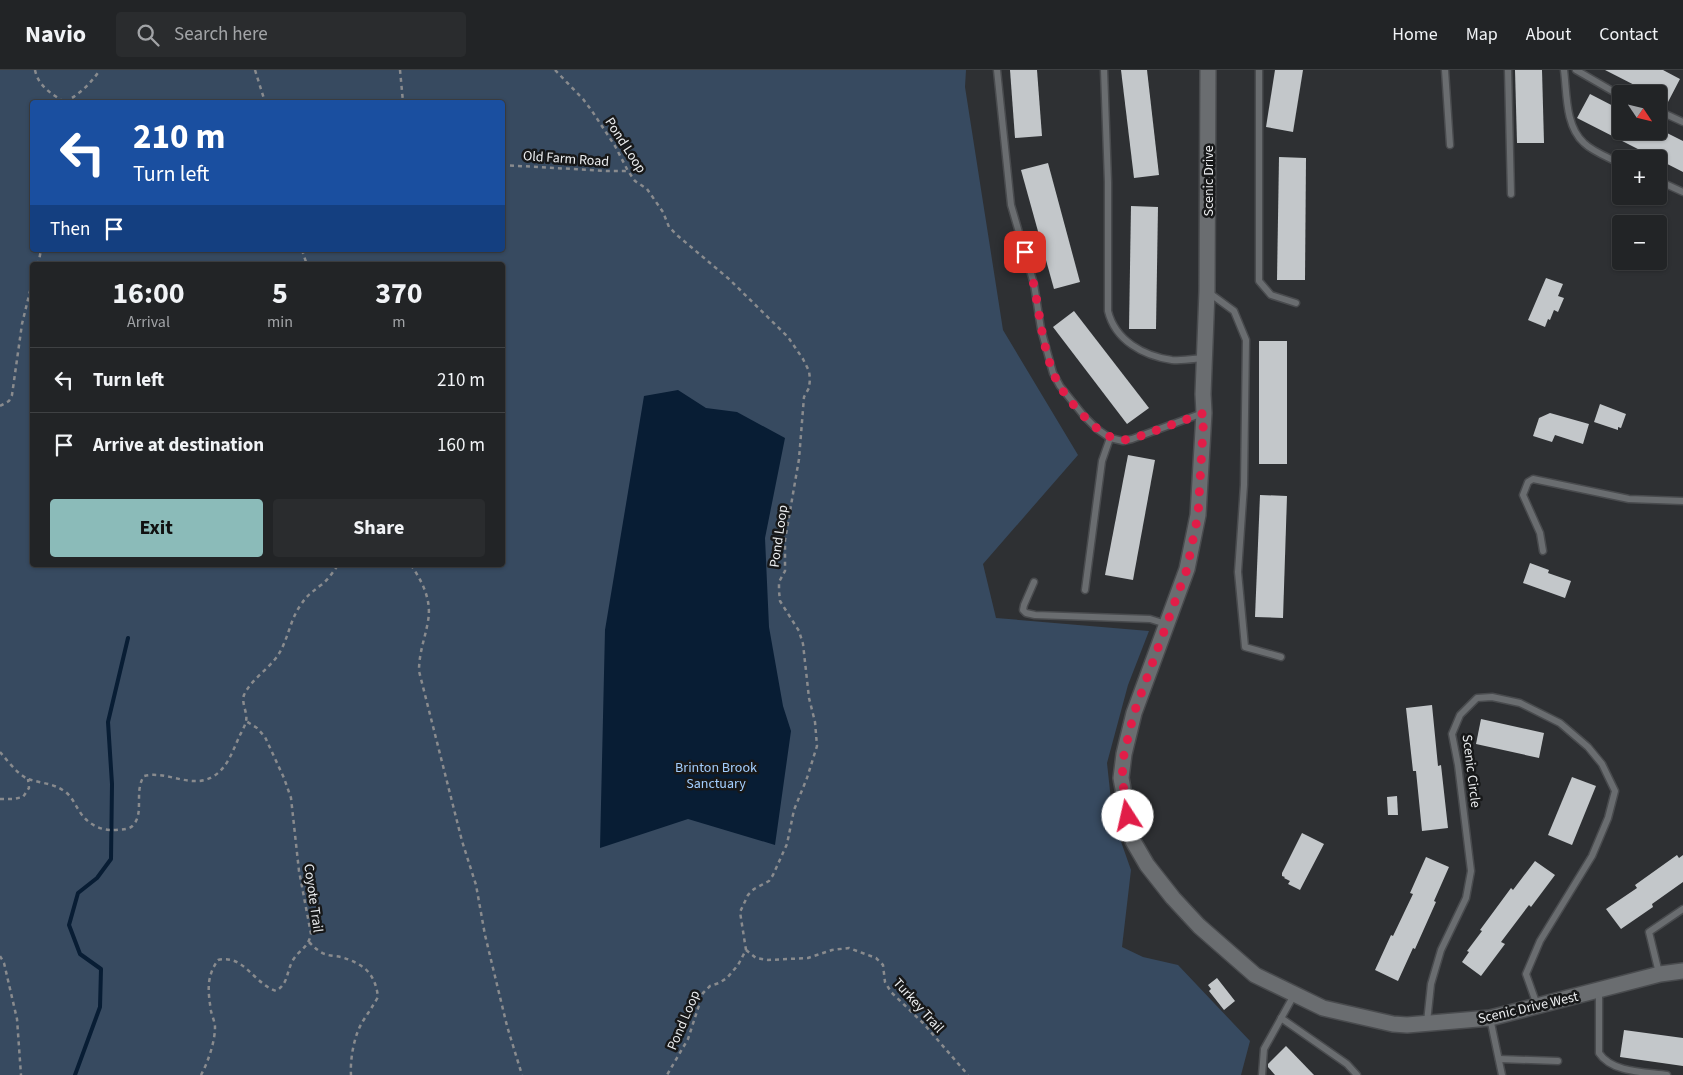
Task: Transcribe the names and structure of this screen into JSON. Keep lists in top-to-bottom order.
{
  "streets": {
    "street": ["Scenic Drive", "Scenic Drive West"],
    "lane": ["Scenic Circle"],
    "path": [
      "Pond Loop",
      "Old Farm Road",
      "Coyote Trail",
      "Turkey Trail"
    ]
  },
  "crossings": [
    ["Pond Loop", "Old Farm Road"],
    ["Pond Loop", "Turkey Trail"],
    ["Scenic Drive", "Scenic Drive West"],
    ["Scenic Circle", "Scenic Drive West"]
  ],
  "parks": ["Brinton Brook Sanctuary"],
  "north": "bottom right",
  "page": {
    "header": "Navio",
    "search": "Search here",
    "nav": [
      "Home",
      "Map",
      "About",
      "Contact"
    ],
    "map_buttons": ["+", "−"],
    "turn": ["210 m", "Turn left"],
    "then": "Then",
    "eta": [
      "16:00",
      "Arrival",
      "5",
      "min",
      "370",
      "m"
    ],
    "list": [
      {
        "name": "Turn left",
        "value": "210 m"
      },
      {
        "name": "Arrive at destination",
        "value": "160 m"
      }
    ],
    "buttons": ["Exit", "Share"]
  }
}
